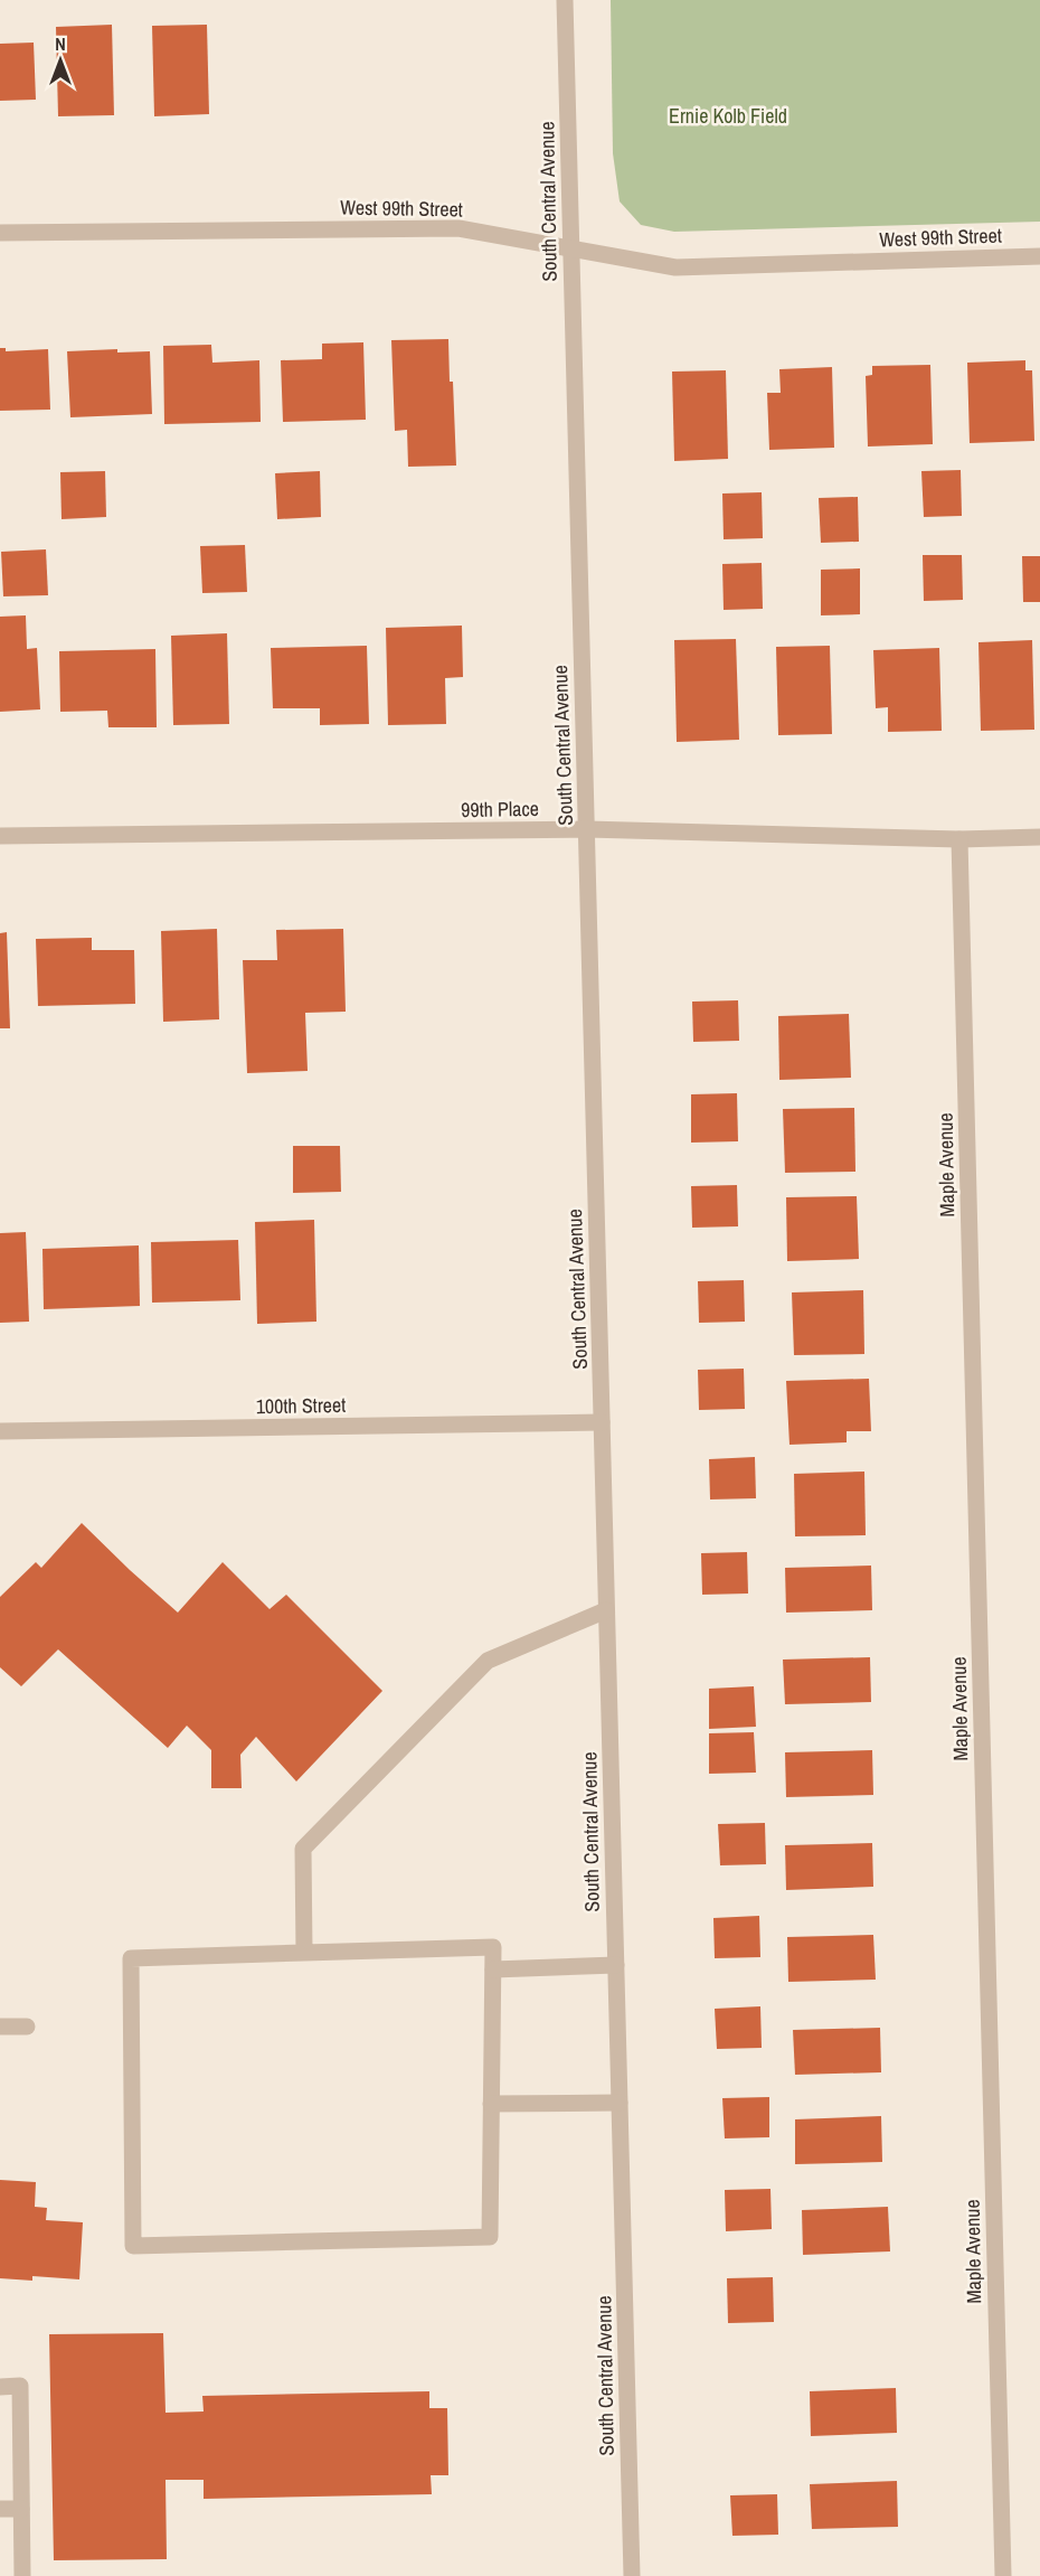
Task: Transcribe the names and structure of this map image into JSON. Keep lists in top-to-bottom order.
{
  "streets": {
    "street": [
      "South Central Avenue",
      "West 99th Street",
      "99th Place",
      "Maple Avenue",
      "100th Street"
    ]
  },
  "crossings": [
    ["South Central Avenue", "West 99th Street"],
    ["South Central Avenue", "99th Place"],
    ["South Central Avenue", "100th Street"],
    ["99th Place", "Maple Avenue"]
  ],
  "parks": ["Ernie Kolb Field"],
  "north": "top"
}
